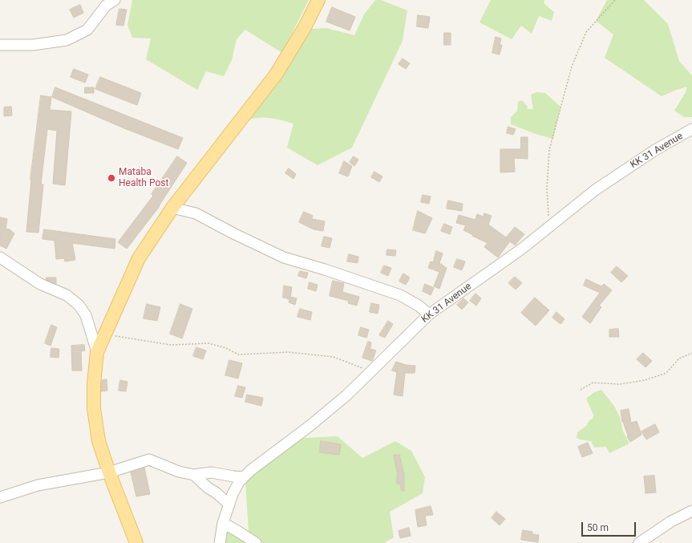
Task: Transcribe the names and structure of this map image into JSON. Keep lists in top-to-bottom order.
{
  "streets": {
    "street": ["KK 31 Avenue"]
  },
  "places": ["Mataba Health Post"],
  "scale_bar": "50 m"
}
